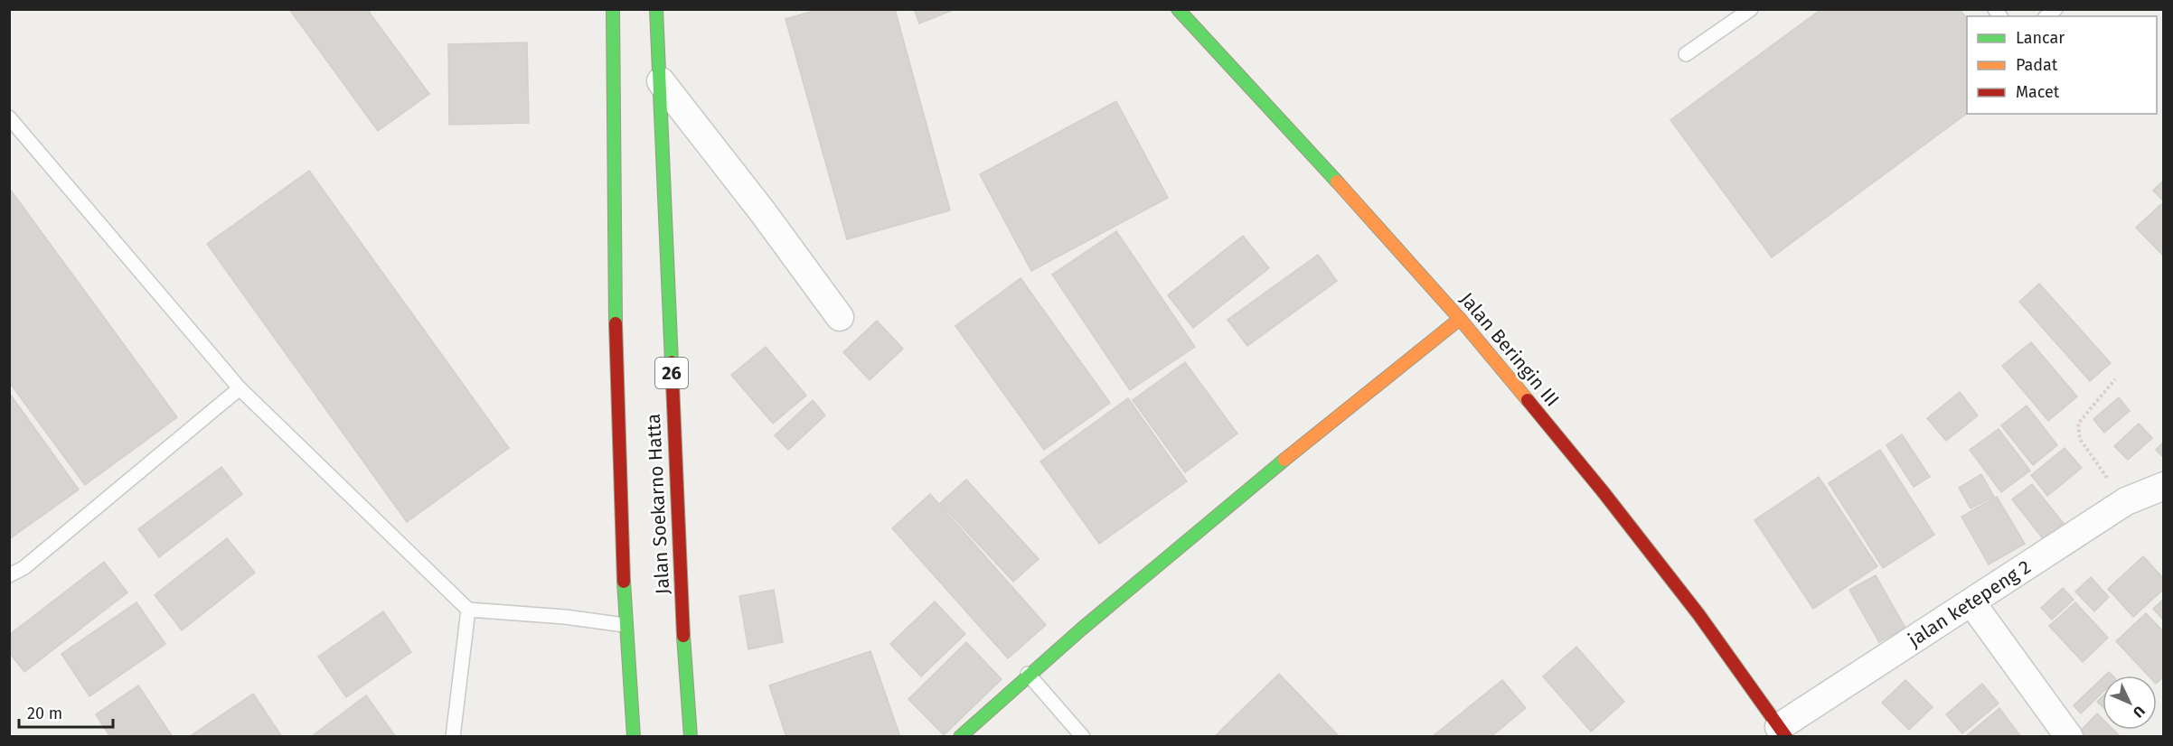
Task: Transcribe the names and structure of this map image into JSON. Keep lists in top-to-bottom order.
{
  "streets": {
    "main road": ["Jalan Beringin III", "26", "Jalan Soekarno Hatta"],
    "street": ["jalan ketepeng 2"]
  },
  "crossings": [
    ["Jalan Beringin III", "jalan ketepeng 2"]
  ],
  "legend": ["Lancar", "Padat", "Macet"],
  "scale_bar": "20 m",
  "north": "bottom right"
}
